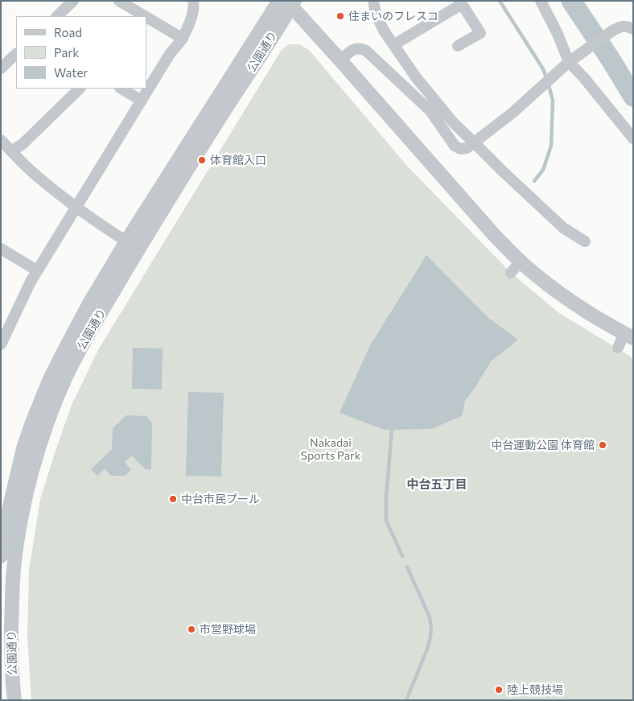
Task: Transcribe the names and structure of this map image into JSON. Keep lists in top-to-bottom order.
{
  "streets": {
    "street": ["公園通り"]
  },
  "districts": ["中台五丁目"],
  "parks": ["Nakadai Sports Park"],
  "places": [
    "住まいのフレスコ",
    "体育館入口",
    "中台運動公園 体育館",
    "中台市民プール",
    "市営野球場",
    "陸上競技場"
  ],
  "legend": ["Road", "Park", "Water"]
}
